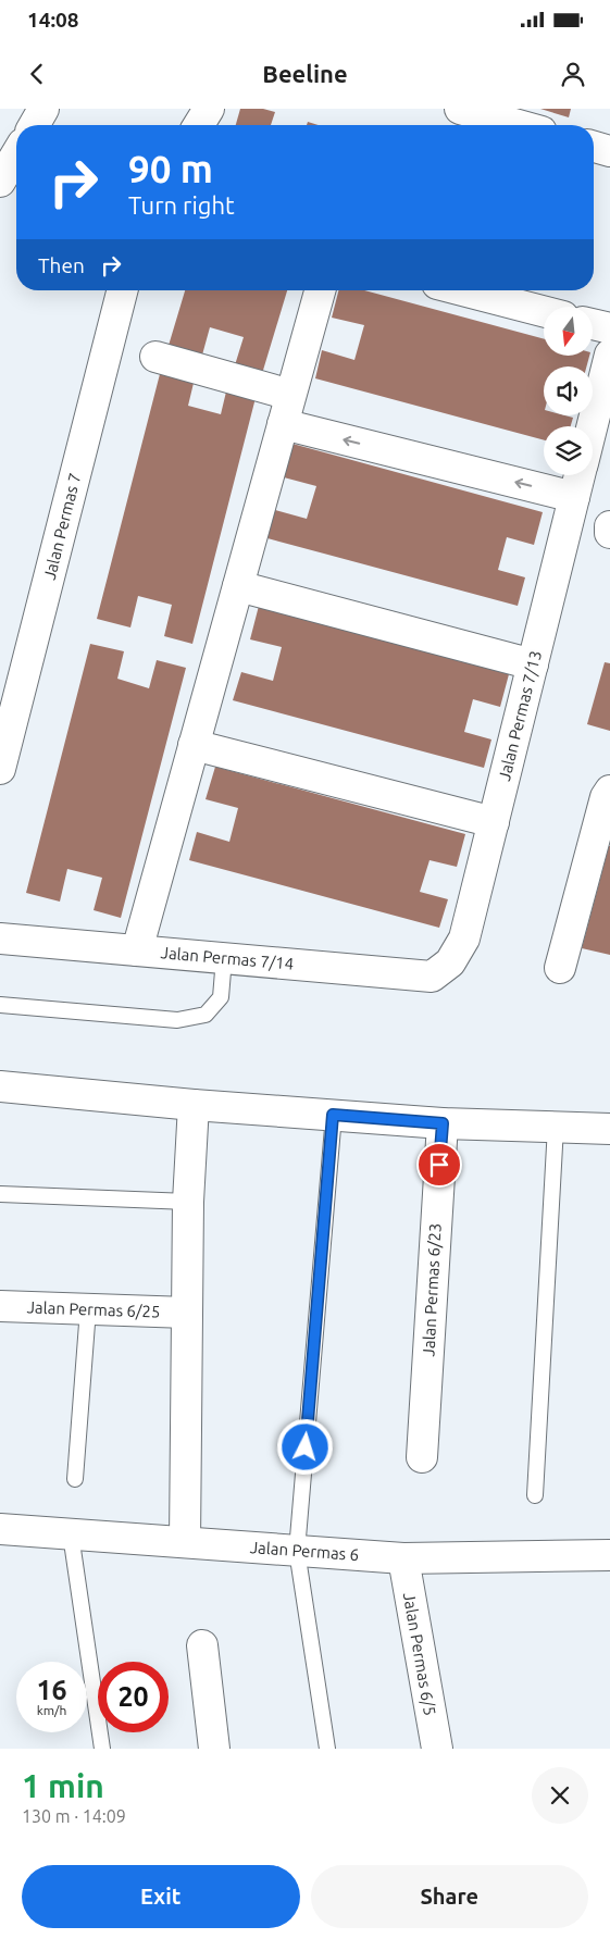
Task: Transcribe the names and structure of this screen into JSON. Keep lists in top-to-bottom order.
{
  "streets": {
    "street": [
      "Jalan Permas 7",
      "Jalan Permas 7/13",
      "Jalan Permas 7/14",
      "Jalan Permas 6/23",
      "Jalan Permas 6/25",
      "Jalan Permas 6",
      "Jalan Permas 6/5"
    ]
  },
  "crossings": [
    ["Jalan Permas 7/13", "Jalan Permas 7/14"],
    ["Jalan Permas 6", "Jalan Permas 6/5"]
  ],
  "north": "bottom",
  "page": {
    "status": "14:08",
    "header": "Beeline",
    "turn": ["90 m", "Turn right"],
    "then": "Then",
    "speed": "16 km/h",
    "limit": "20",
    "heading": ["1 min", "130 m · 14:09"],
    "buttons": ["Exit", "Share"]
  }
}
